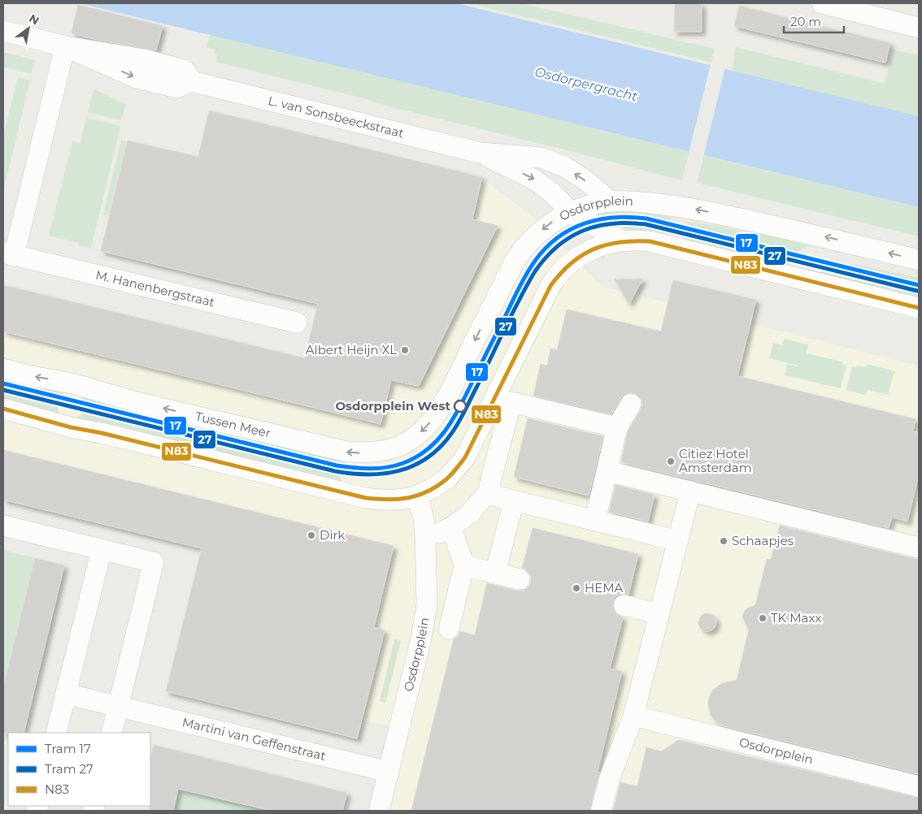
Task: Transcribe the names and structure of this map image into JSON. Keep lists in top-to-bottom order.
{
  "streets": {
    "street": [
      "L. van Sonsbeeckstraat",
      "Osdorpplein",
      "M. Hanenbergstraat",
      "Tussen Meer",
      "Martini van Geffenstraat"
    ]
  },
  "crossings": [
    ["L. van Sonsbeeckstraat", "Osdorpplein"],
    ["L. van Sonsbeeckstraat", "M. Hanenbergstraat"],
    ["Osdorpplein", "Tussen Meer"],
    ["Osdorpplein", "Martini van Geffenstraat"]
  ],
  "one_way": ["Osdorpplein"],
  "water": ["Osdorpergracht"],
  "places": [
    "Albert Heijn XL",
    "Osdorpplein West",
    "Citiez Hotel Amsterdam",
    "Dirk",
    "Schaapjes",
    "HEMA",
    "TK Maxx"
  ],
  "lines": ["tram line 17", "tram line 27", "transit line N83"],
  "legend": ["Tram 17", "Tram 27", "N83"],
  "scale_bar": "20 m",
  "north": "top right"
}
